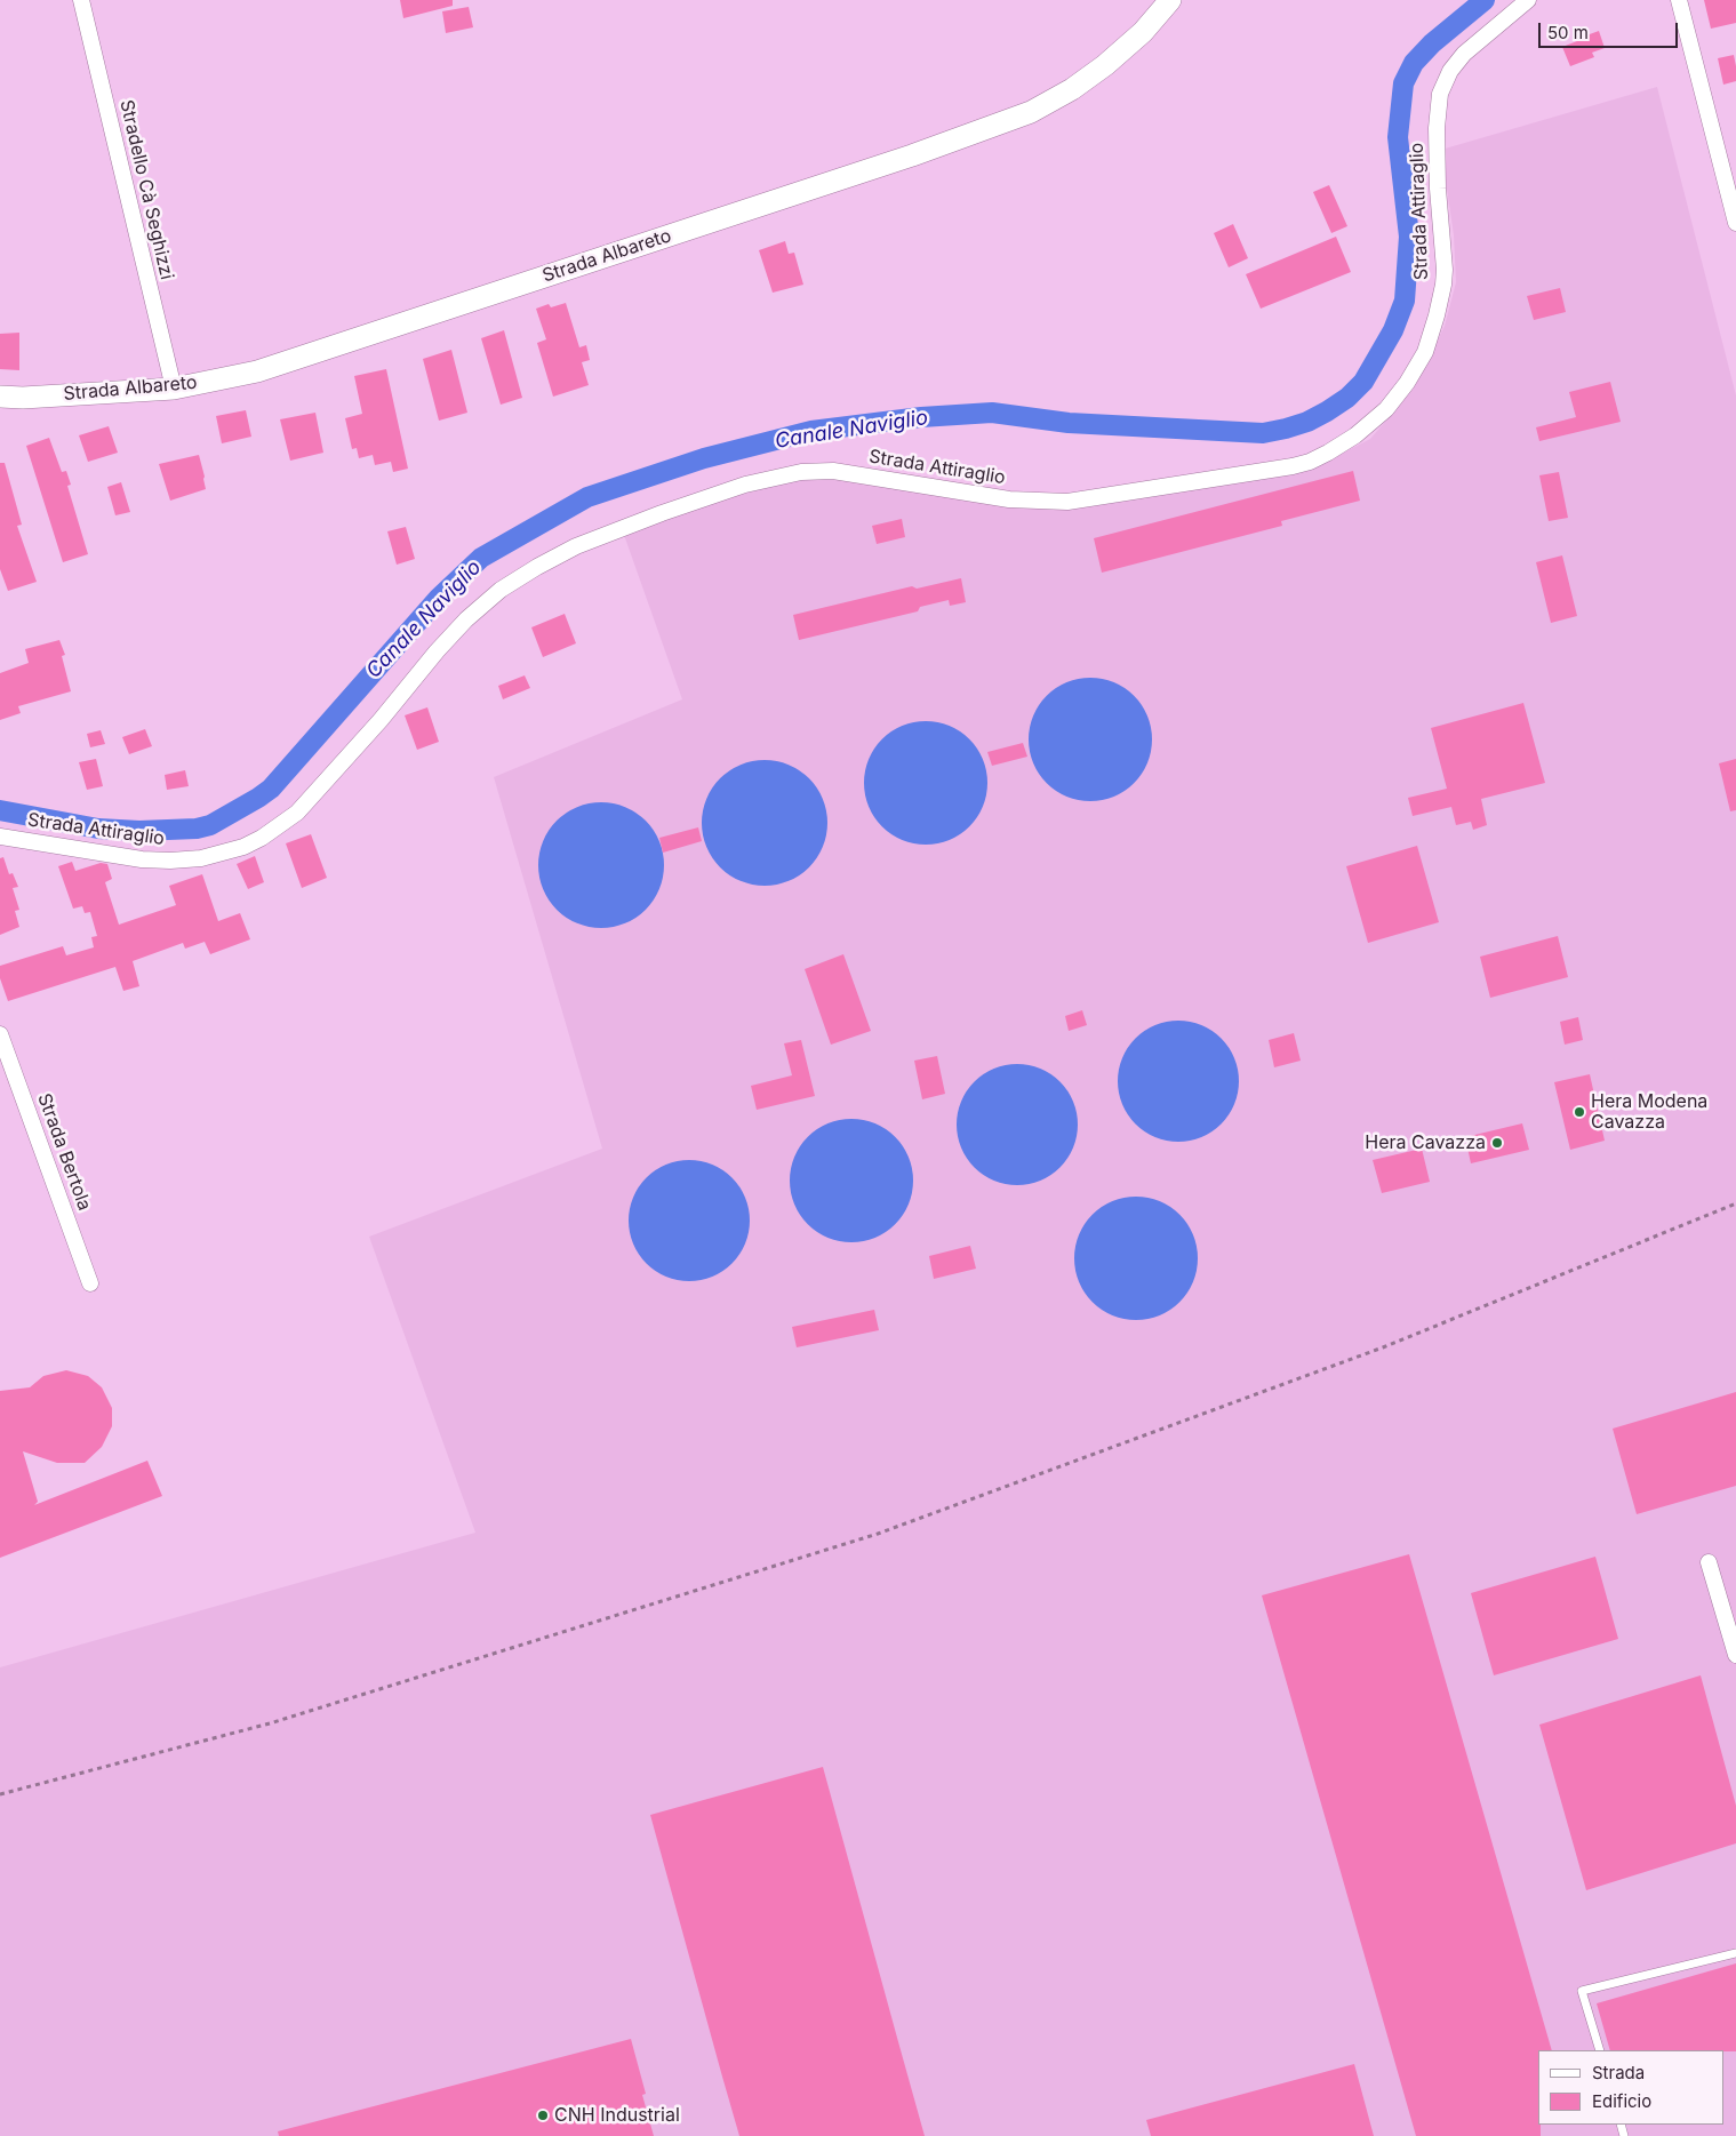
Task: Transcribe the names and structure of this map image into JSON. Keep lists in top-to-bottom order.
{
  "streets": {
    "street": [
      "Stradello Cà Seghizzi",
      "Strada Attiraglio",
      "Strada Albareto",
      "Strada Bertola"
    ]
  },
  "crossings": [
    ["Stradello Cà Seghizzi", "Strada Albareto"]
  ],
  "water": ["Canale Naviglio"],
  "places": ["Hera Modena Cavazza", "Hera Cavazza", "CNH Industrial"],
  "legend": ["Strada", "Edificio"],
  "scale_bar": "50 m"
}
